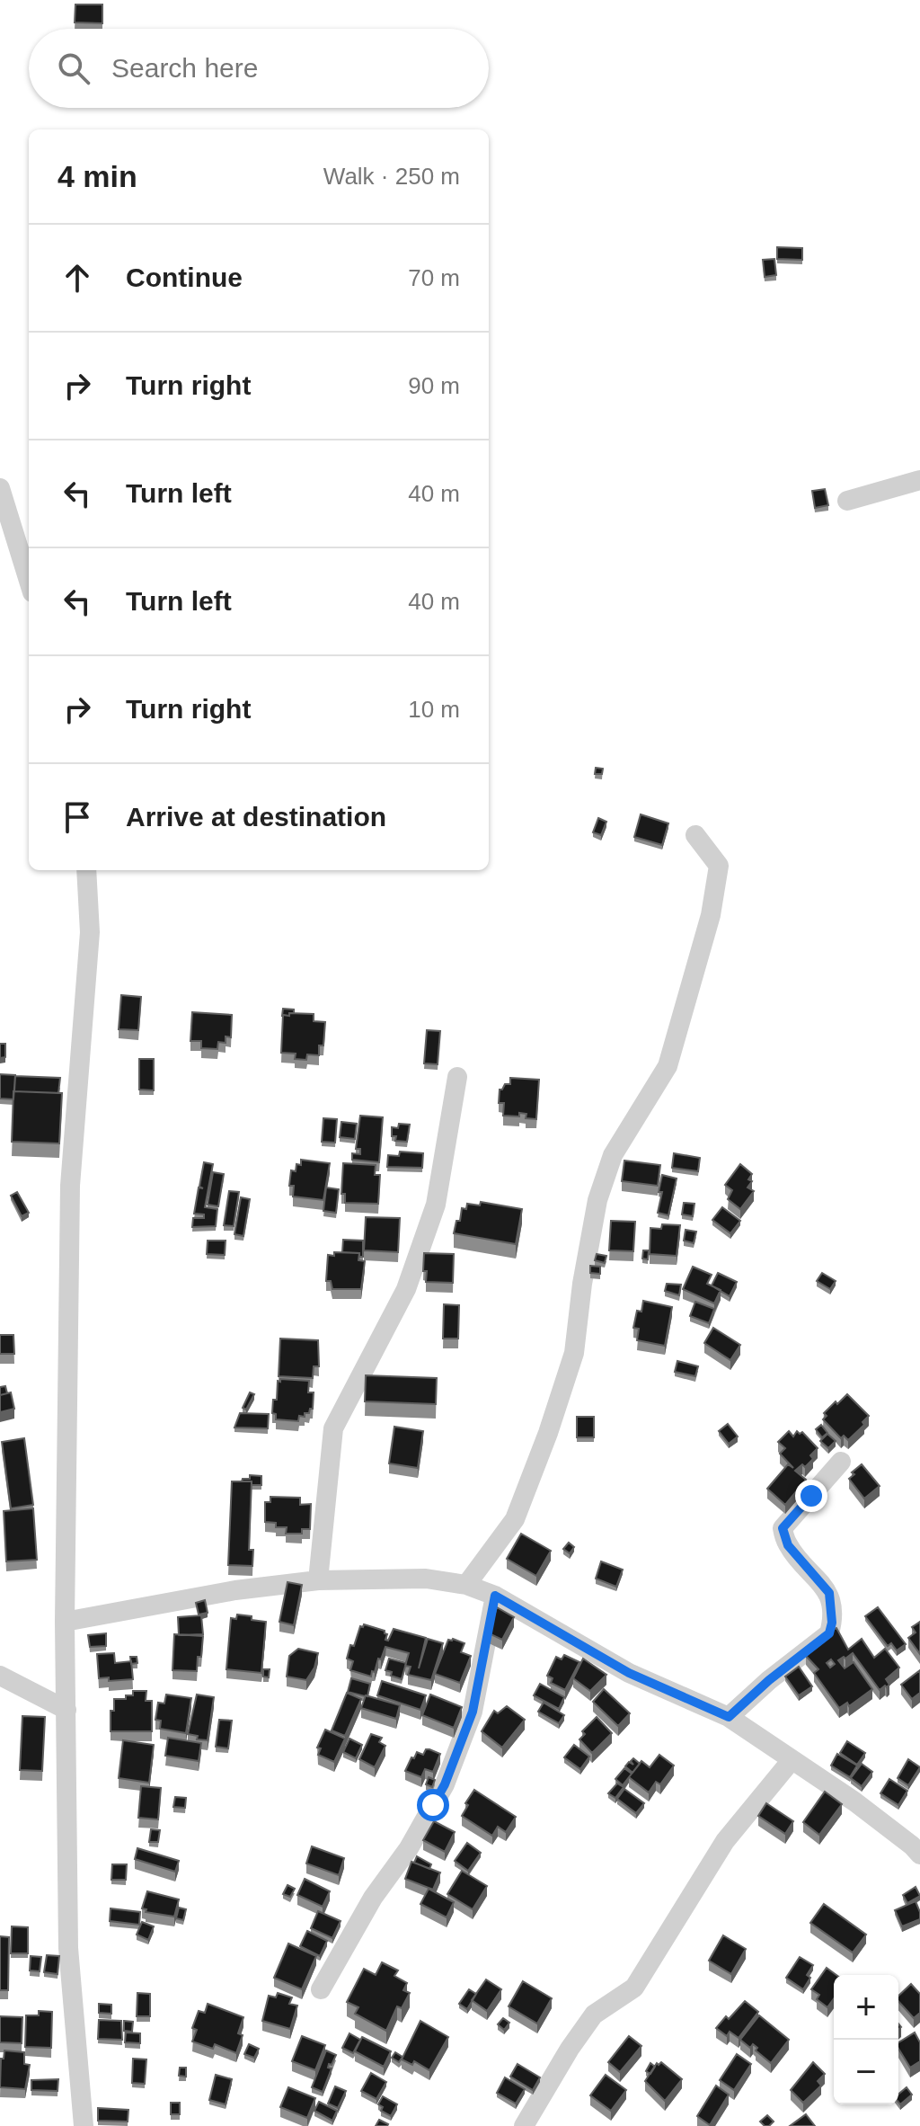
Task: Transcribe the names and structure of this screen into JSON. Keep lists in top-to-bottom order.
{
  "page": {
    "search": "Search here",
    "heading": ["4 min", "Walk · 250 m"],
    "list": [
      ["Continue", "70 m"],
      ["Turn right", "90 m"],
      ["Turn left", "40 m"],
      ["Turn left", "40 m"],
      ["Turn right", "10 m"],
      "Arrive at destination"
    ],
    "map_buttons": ["+", "−"]
  }
}
